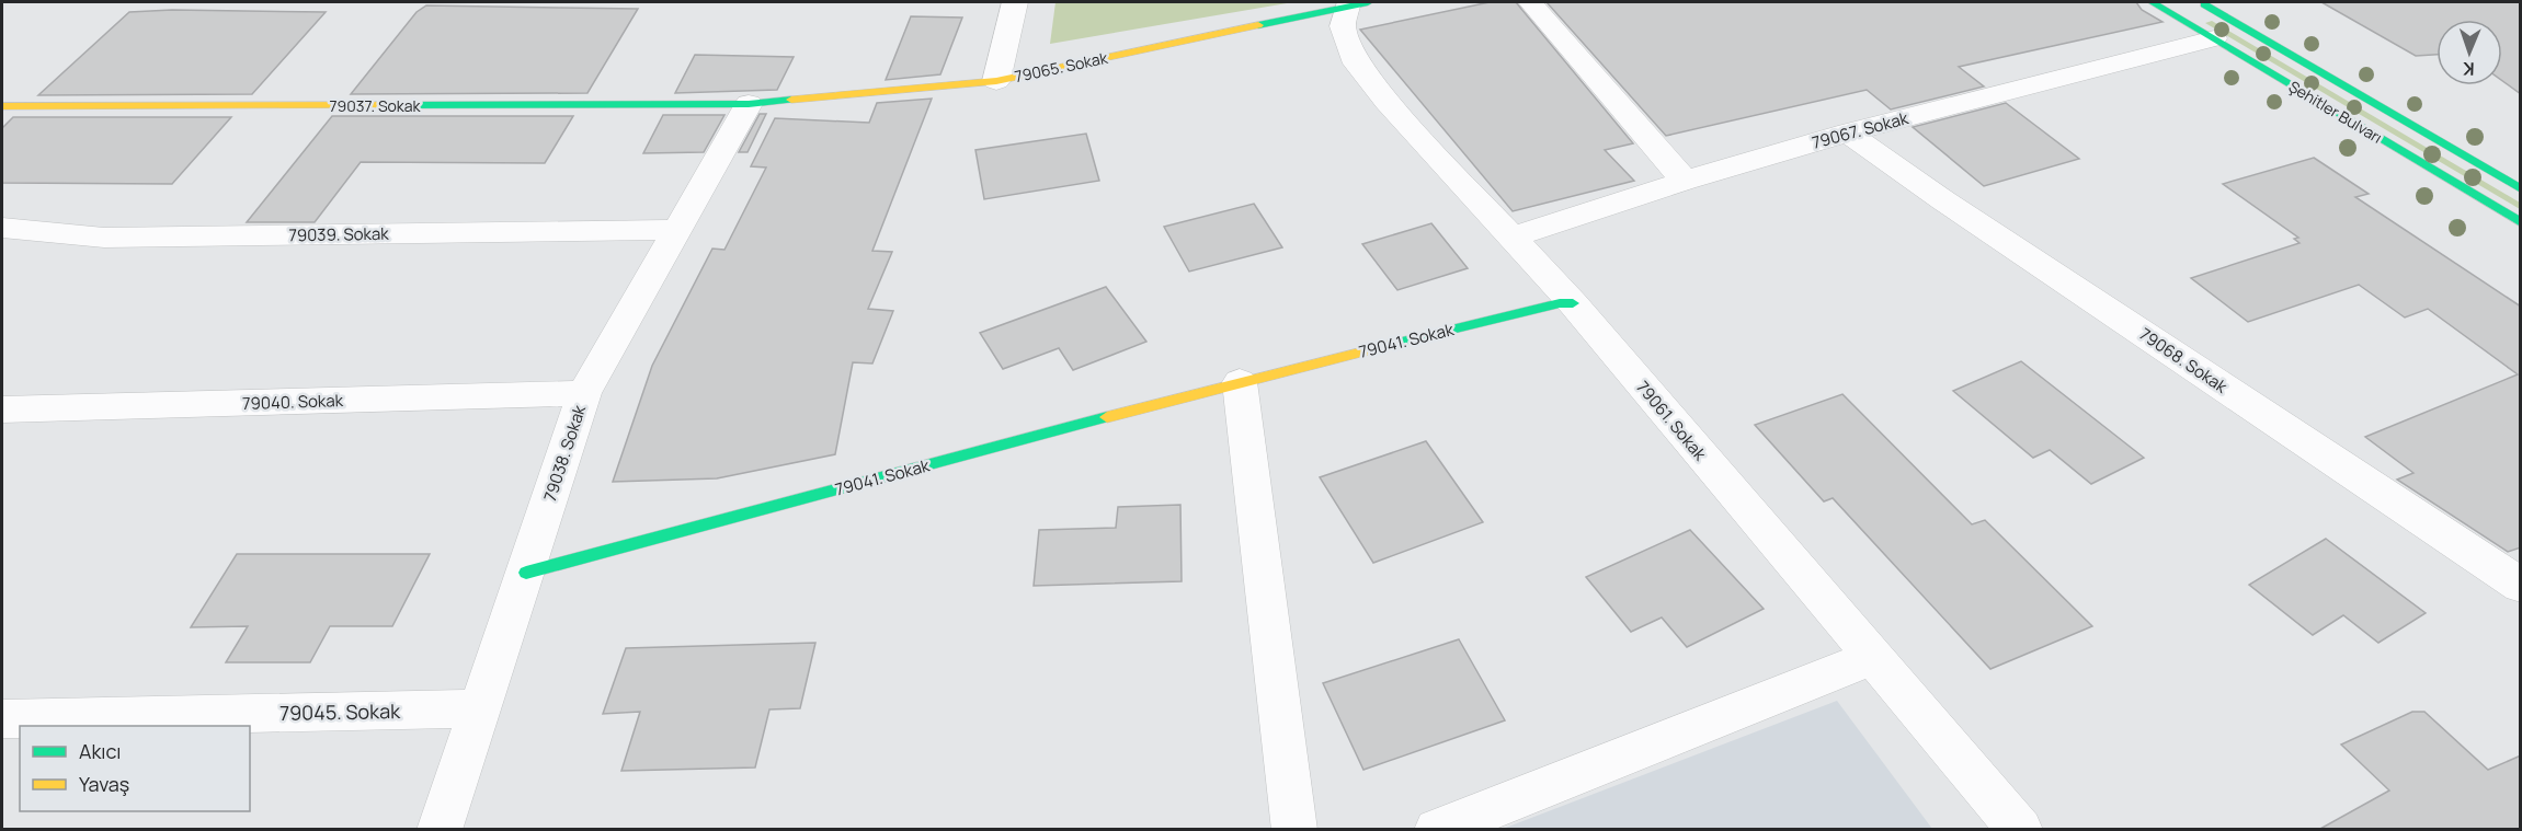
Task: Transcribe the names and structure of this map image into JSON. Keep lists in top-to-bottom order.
{
  "streets": {
    "street": [
      "79065. Sokak",
      "79037. Sokak",
      "Şehitler Bulvarı",
      "79067. Sokak",
      "79039. Sokak",
      "79041. Sokak",
      "79068. Sokak",
      "79040. Sokak",
      "79061. Sokak",
      "79038. Sokak",
      "79045. Sokak"
    ]
  },
  "crossings": [
    ["79065. Sokak", "79037. Sokak"],
    ["79065. Sokak", "79061. Sokak"],
    ["79065. Sokak", "79038. Sokak"],
    ["79037. Sokak", "79038. Sokak"],
    ["Şehitler Bulvarı", "79067. Sokak"],
    ["79067. Sokak", "79068. Sokak"],
    ["79067. Sokak", "79061. Sokak"],
    ["79039. Sokak", "79038. Sokak"],
    ["79041. Sokak", "79061. Sokak"],
    ["79041. Sokak", "79038. Sokak"],
    ["79040. Sokak", "79038. Sokak"],
    ["79038. Sokak", "79045. Sokak"]
  ],
  "legend": ["Akıcı", "Yavaş"],
  "north": "bottom"
}
